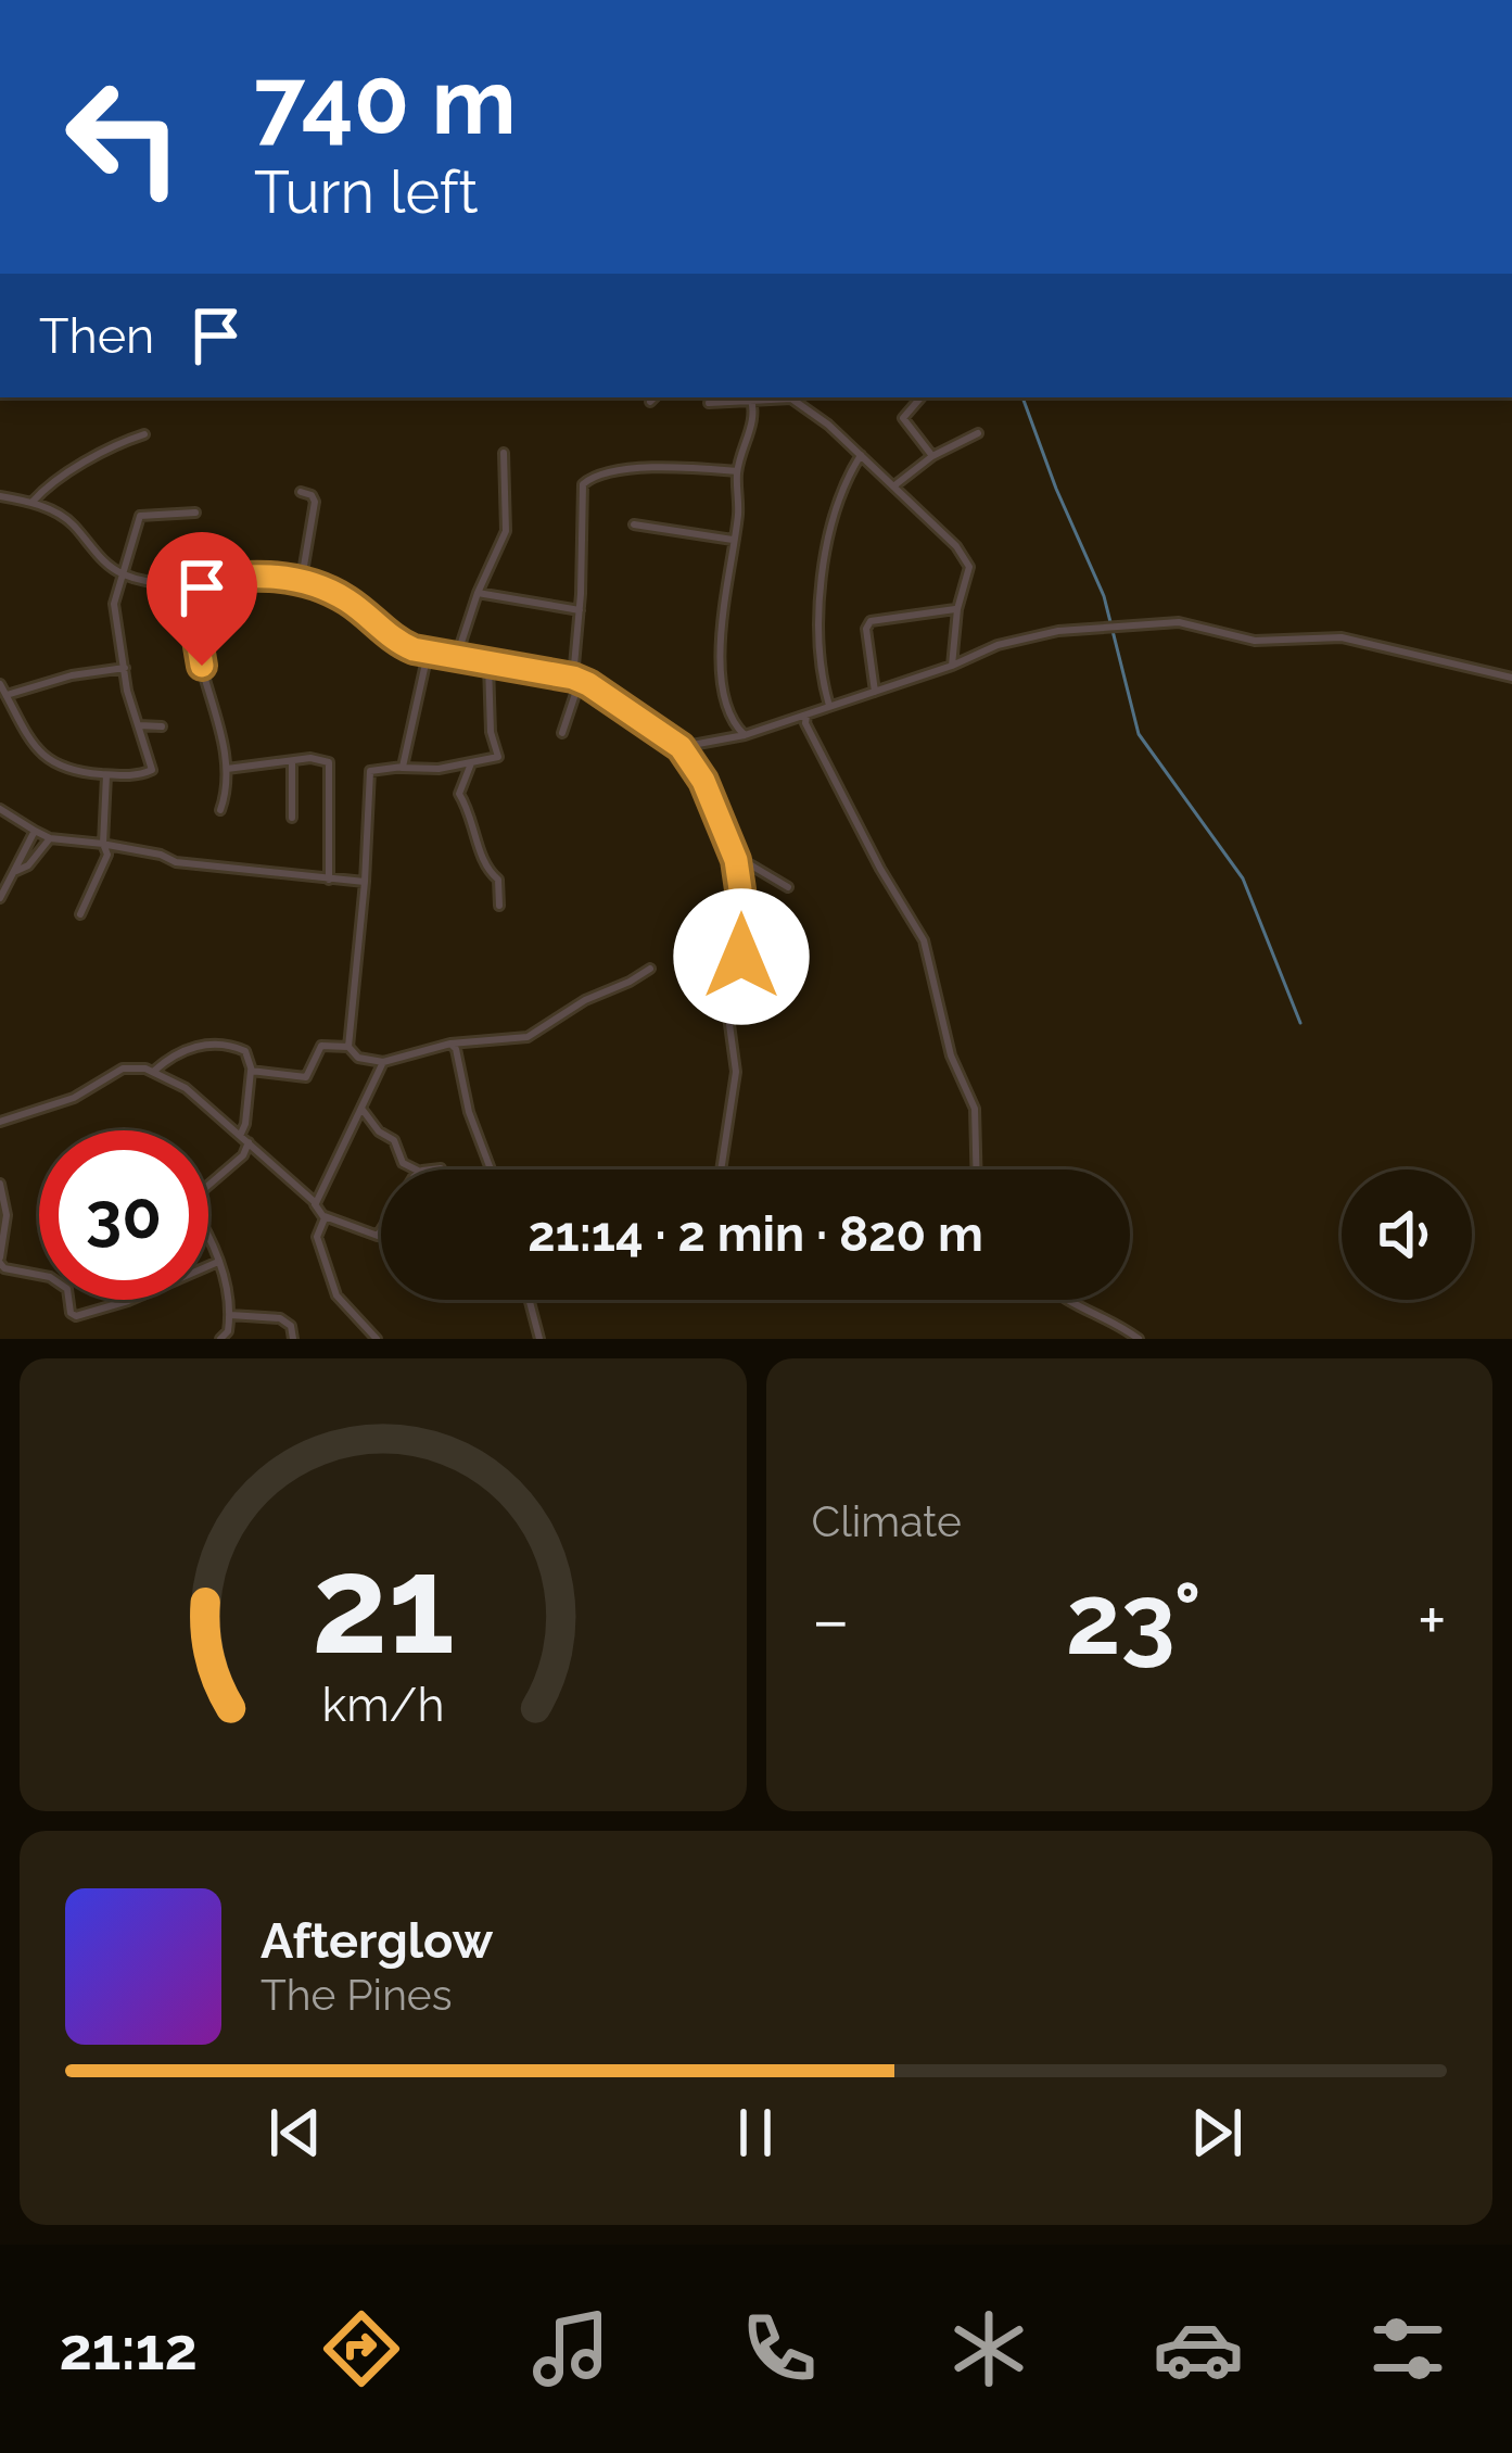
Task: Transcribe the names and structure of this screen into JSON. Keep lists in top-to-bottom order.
{
  "page": {
    "turn": ["740 m", "Turn left"],
    "then": "Then",
    "limit": "30",
    "trip": "21:14 · 2 min · 820 m",
    "tile": "Climate",
    "heat": ["−", "23°", "+"],
    "song": ["Afterglow", "The Pines"],
    "tabs": "21:12",
    "gauge": ["21", "km/h"]
  }
}
